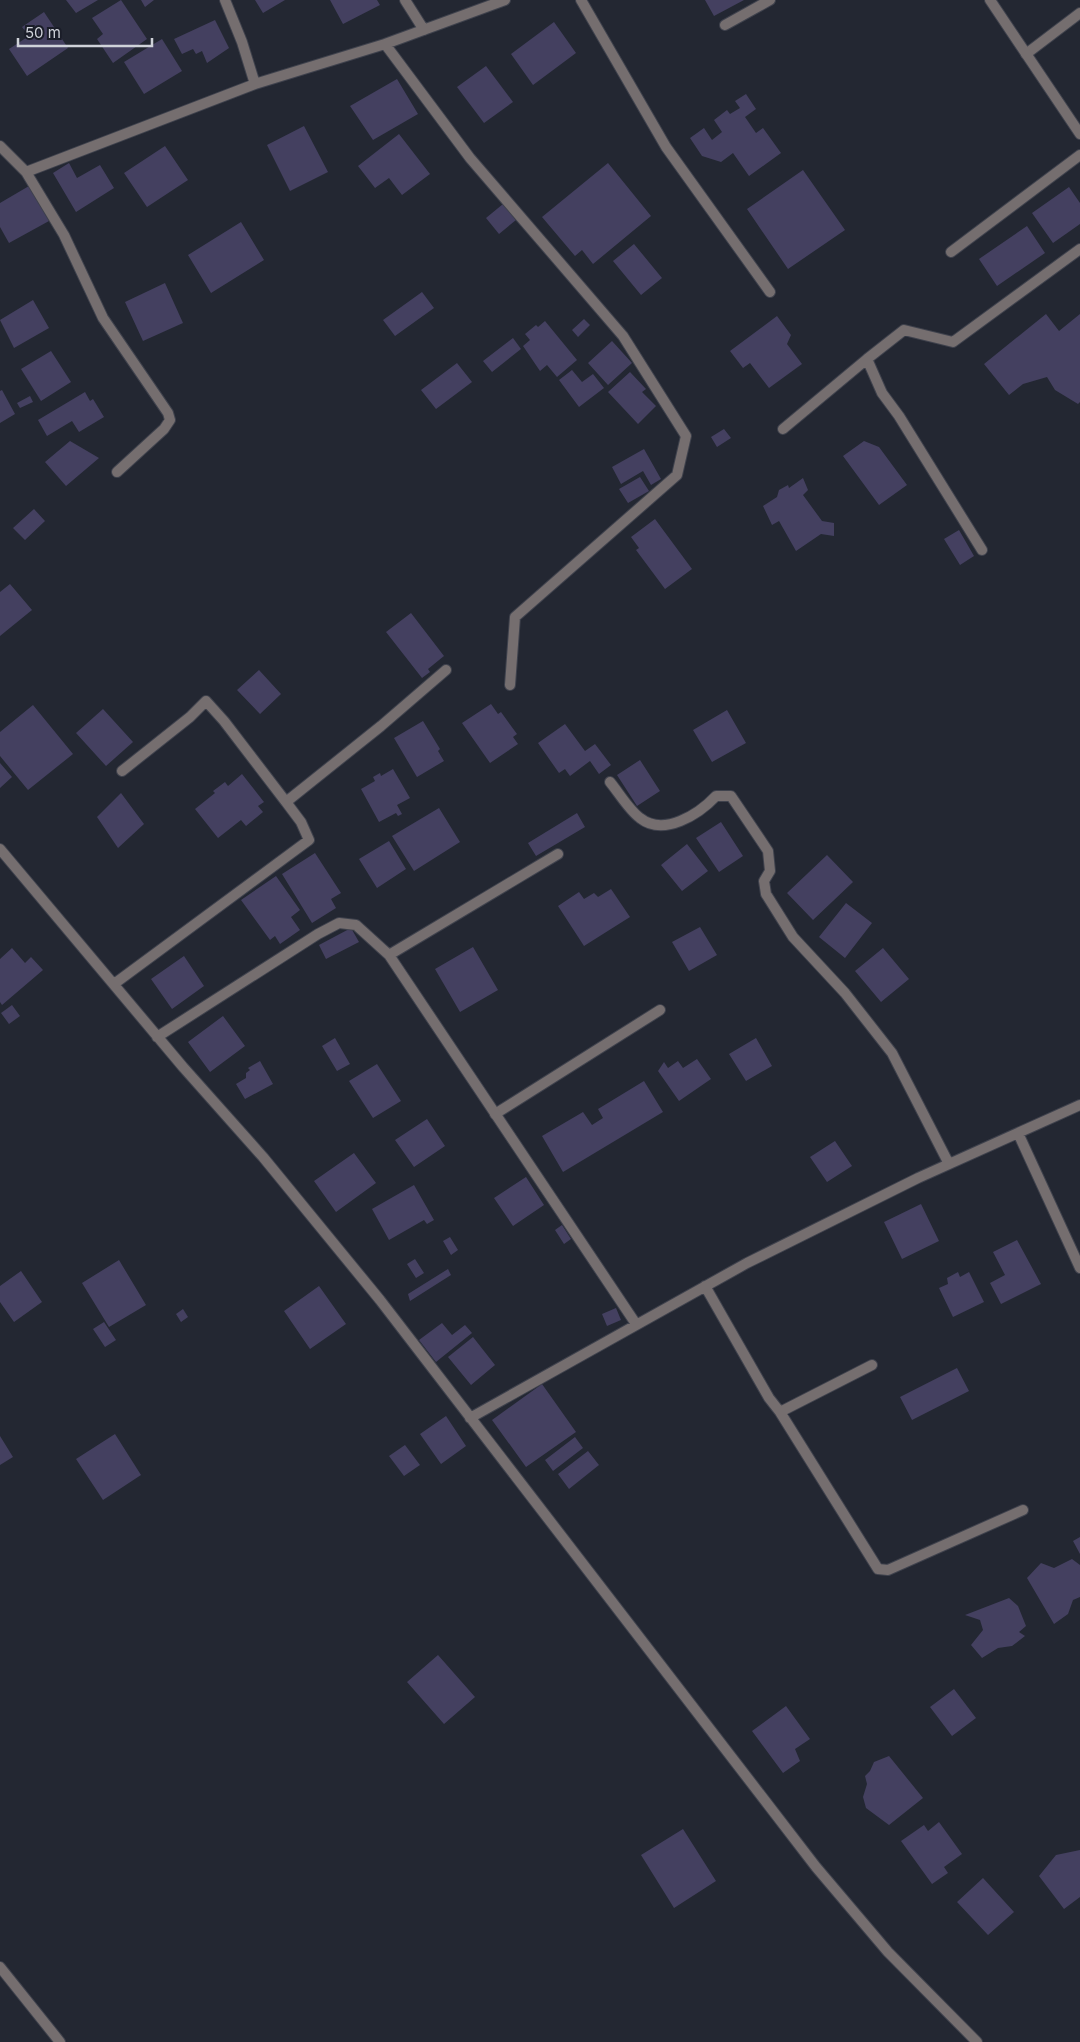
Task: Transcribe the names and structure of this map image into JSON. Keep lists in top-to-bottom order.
{
  "scale_bar": "50 m"
}
